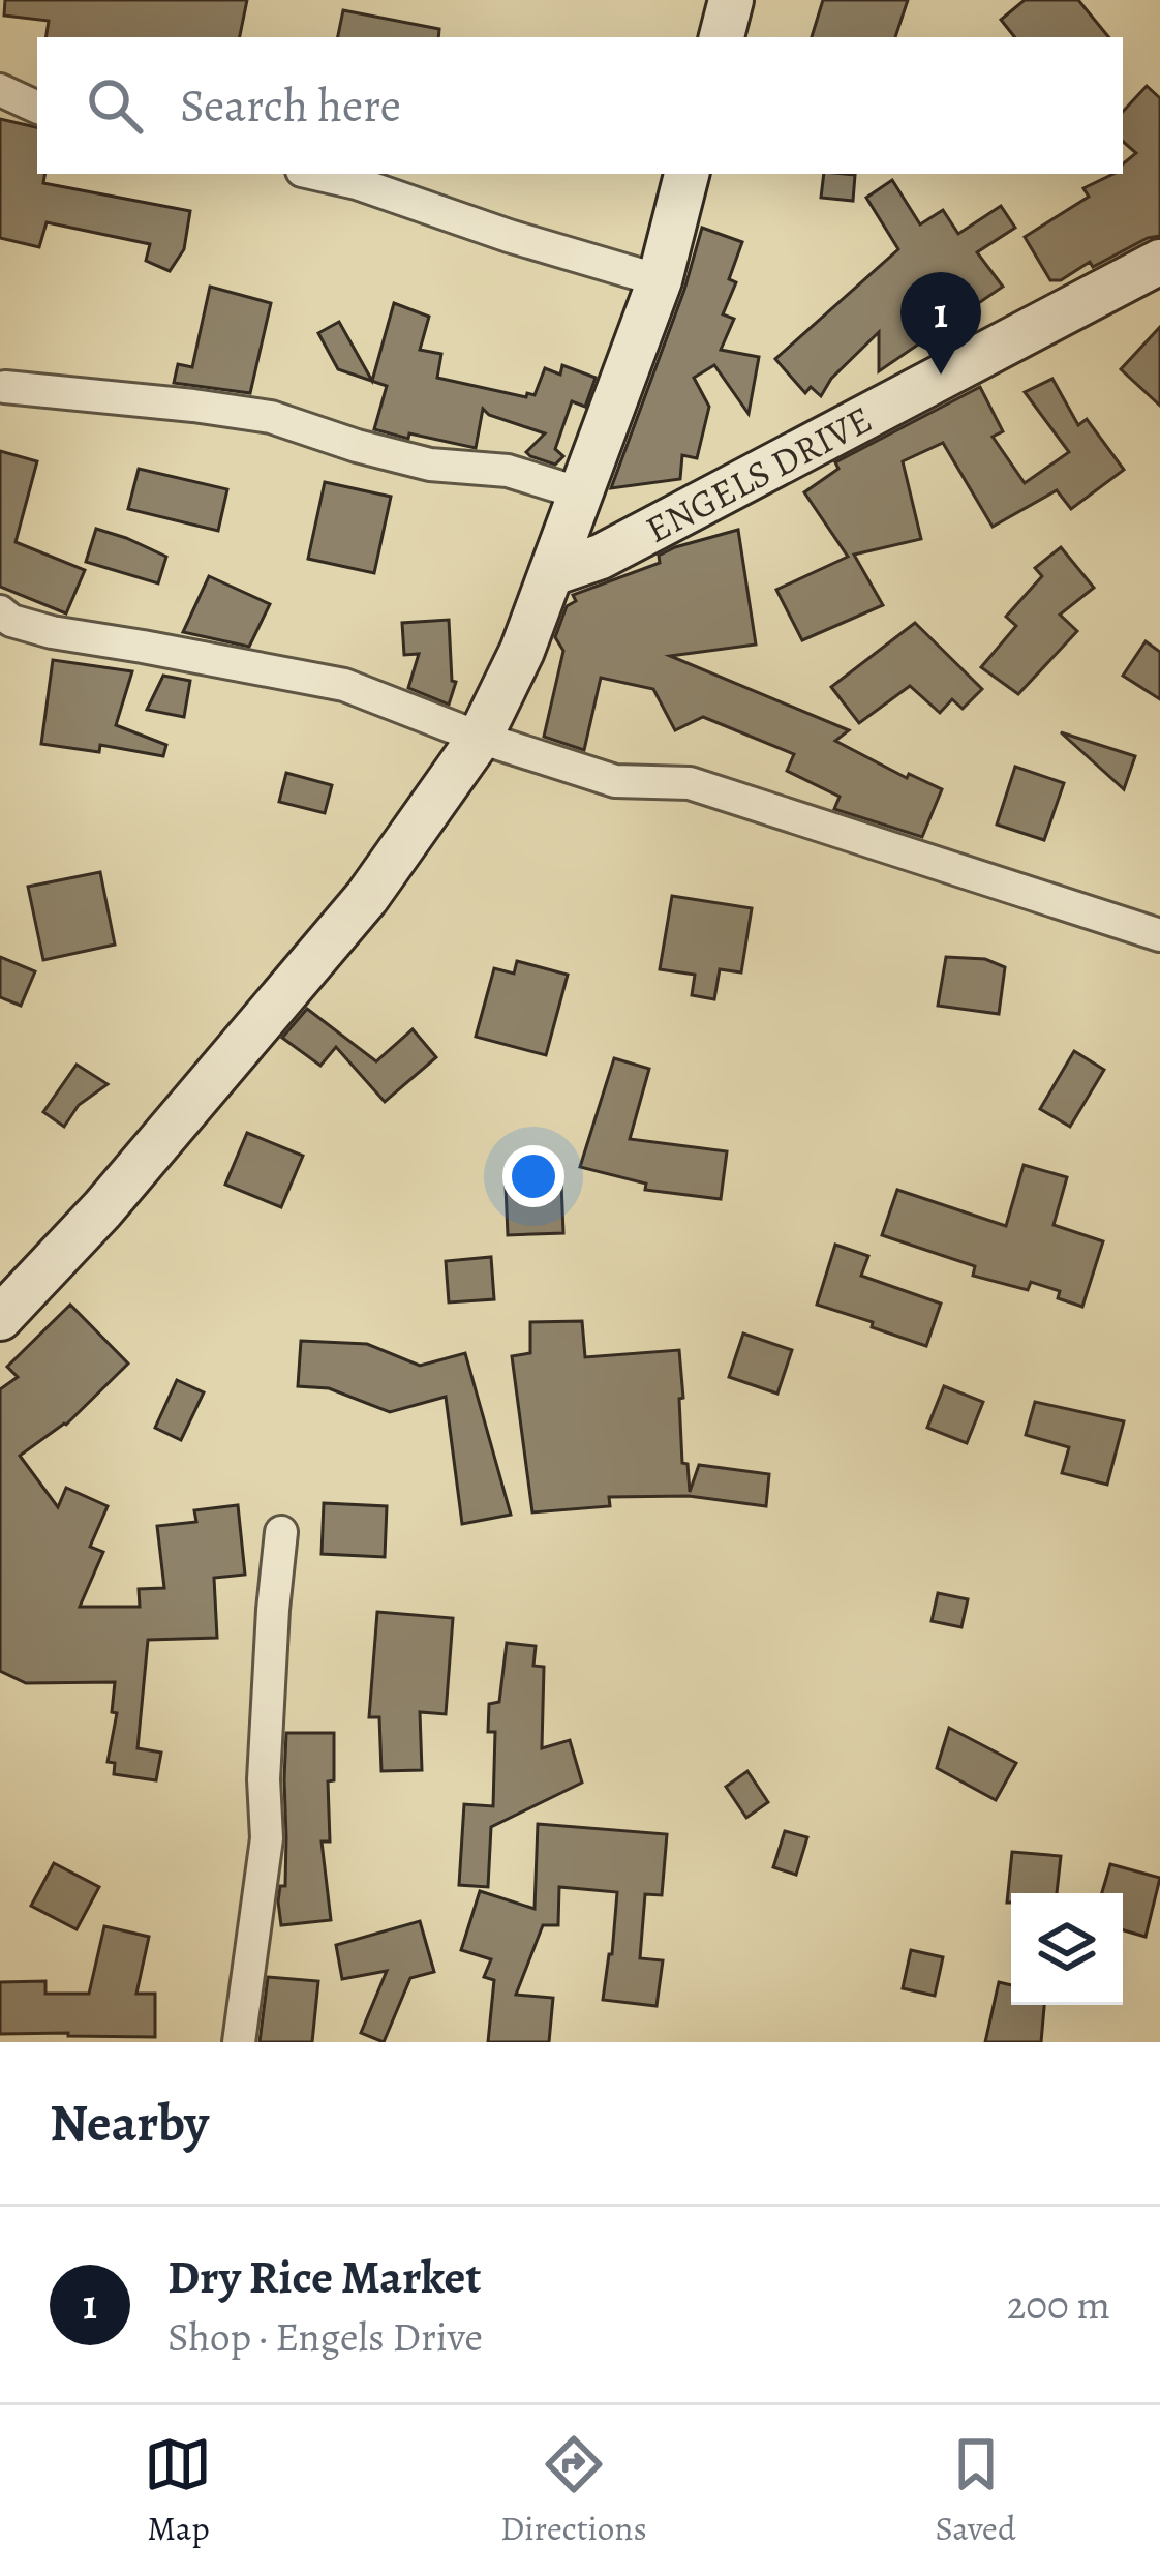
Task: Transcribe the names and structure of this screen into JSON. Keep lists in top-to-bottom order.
{
  "streets": {
    "main road": ["ENGELS DRIVE"]
  },
  "page": {
    "search": "Search here",
    "pins": "1",
    "heading": "Nearby",
    "list": [
      {
        "mark": "1",
        "name": "Dry Rice Market",
        "note": "Shop · Engels Drive",
        "value": "200 m"
      }
    ],
    "nav": ["Map", "Directions", "Saved"]
  }
}
